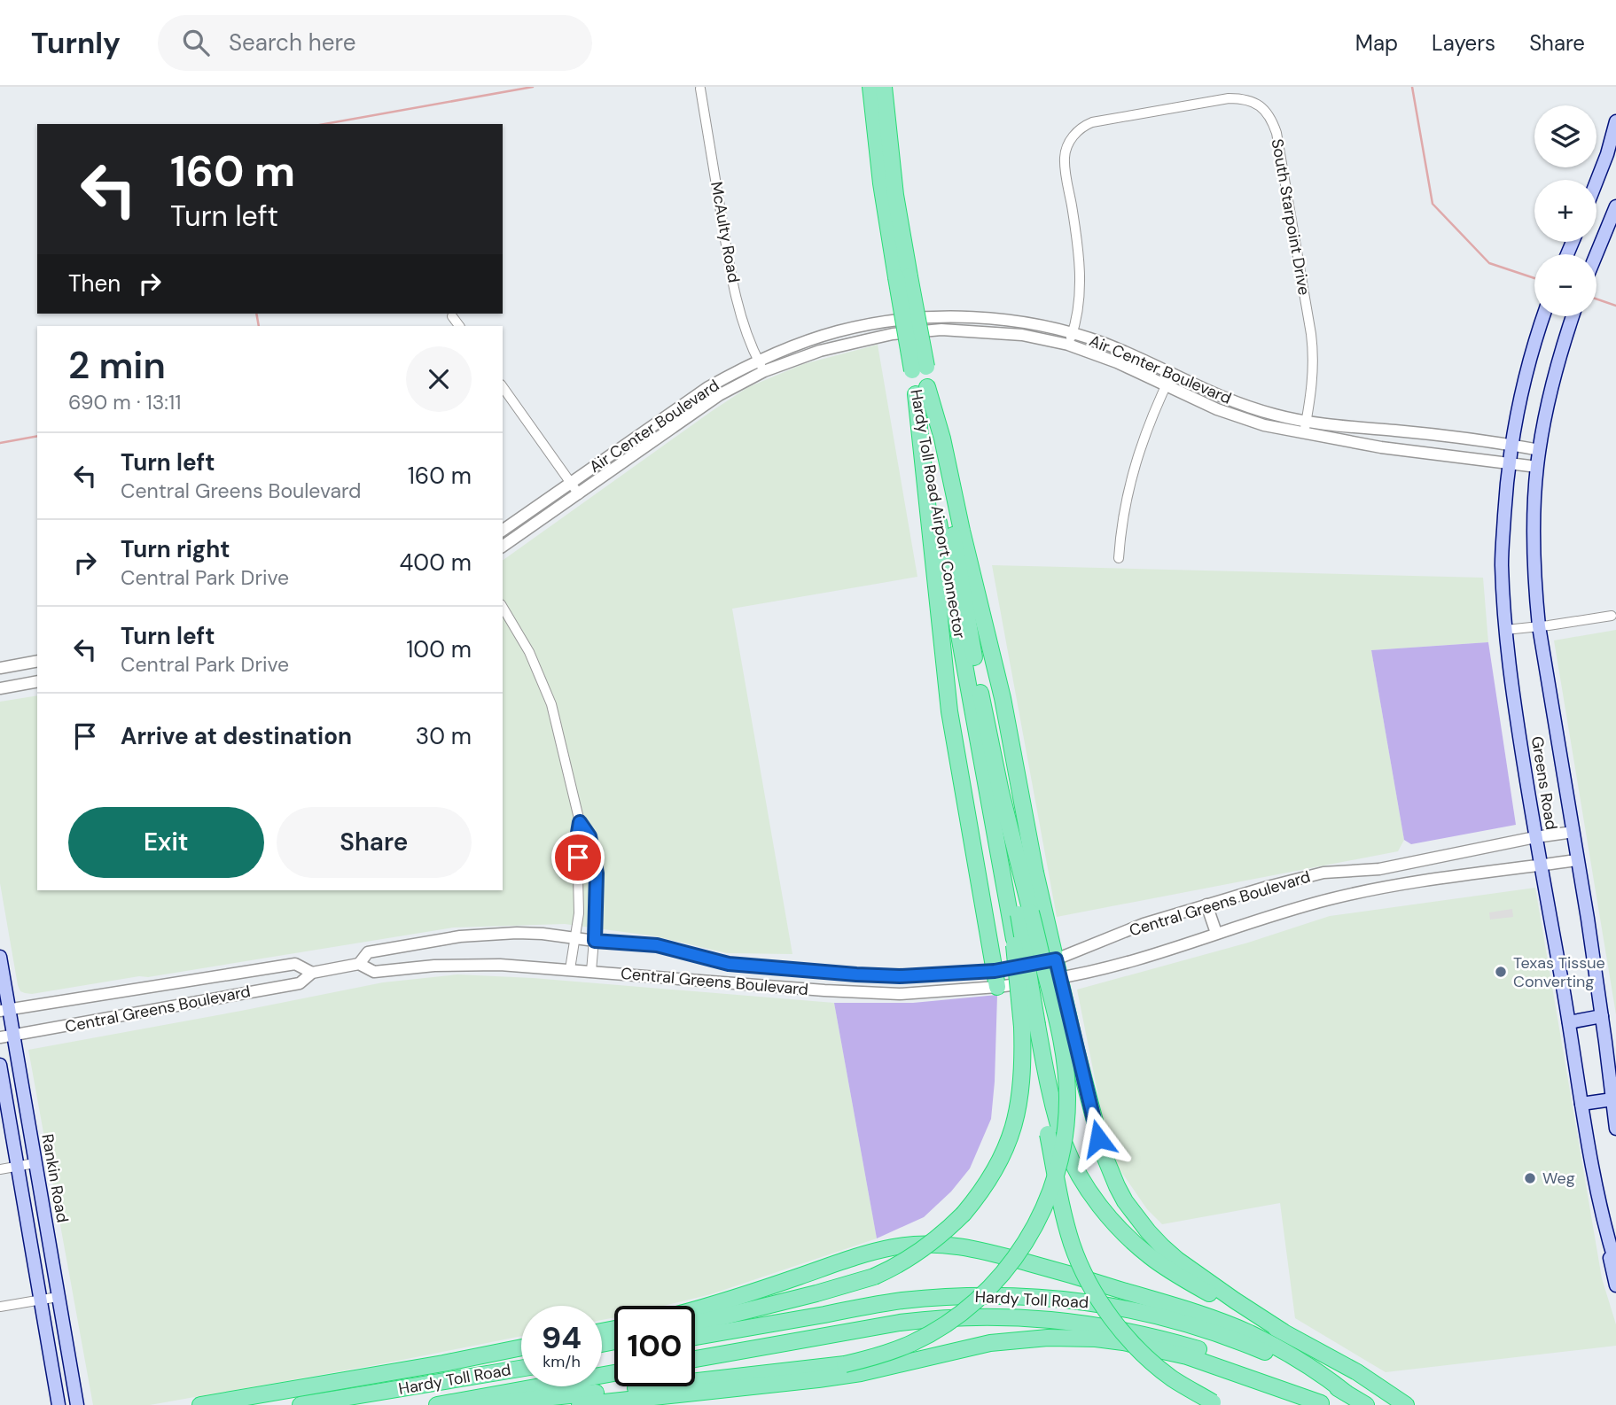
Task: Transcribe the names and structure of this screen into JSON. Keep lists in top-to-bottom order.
{
  "streets": {
    "highway": ["Hardy Toll Road Airport Connector", "Hardy Toll Road"],
    "main road": ["Greens Road", "Rankin Road"],
    "street": [
      "South Starpoint Drive",
      "McAulty Road",
      "Air Center Boulevard",
      "Central Greens Boulevard"
    ]
  },
  "crossings": [
    ["South Starpoint Drive", "Air Center Boulevard"],
    ["McAulty Road", "Air Center Boulevard"],
    ["Air Center Boulevard", "Greens Road"],
    ["Greens Road", "Central Greens Boulevard"],
    ["Central Greens Boulevard", "Rankin Road"]
  ],
  "places": ["Texas Tissue Converting", "Weg"],
  "page": {
    "header": "Turnly",
    "search": "Search here",
    "nav": ["Map", "Layers", "Share"],
    "map_buttons": ["+", "−"],
    "turn": ["160 m", "Turn left"],
    "then": "Then",
    "heading": ["2 min", "690 m · 13:11"],
    "list": [
      {
        "name": "Turn left",
        "note": "Central Greens Boulevard",
        "value": "160 m"
      },
      {
        "name": "Turn right",
        "note": "Central Park Drive",
        "value": "400 m"
      },
      {
        "name": "Turn left",
        "note": "Central Park Drive",
        "value": "100 m"
      },
      {
        "name": "Arrive at destination",
        "value": "30 m"
      }
    ],
    "buttons": ["Exit", "Share"],
    "speed": "94 km/h",
    "limit": "100"
  }
}
